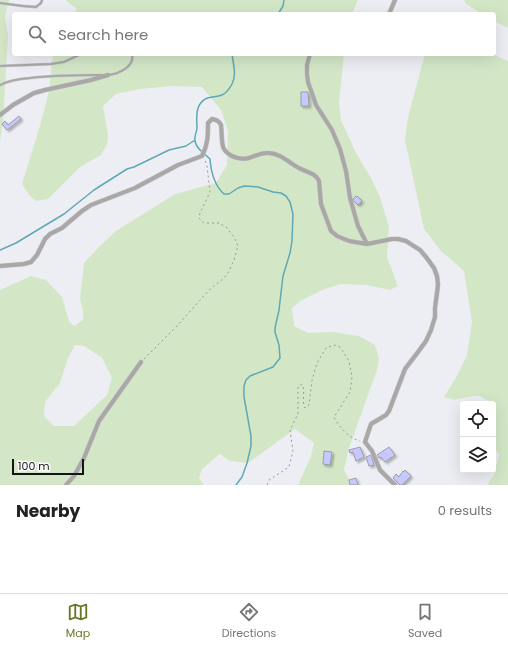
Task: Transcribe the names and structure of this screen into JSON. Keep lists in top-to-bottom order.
{
  "scale_bar": "100 m",
  "page": {
    "search": "Search here",
    "scale": "100 m",
    "heading": ["Nearby", "0 results"],
    "nav": ["Map", "Directions", "Saved"]
  }
}
